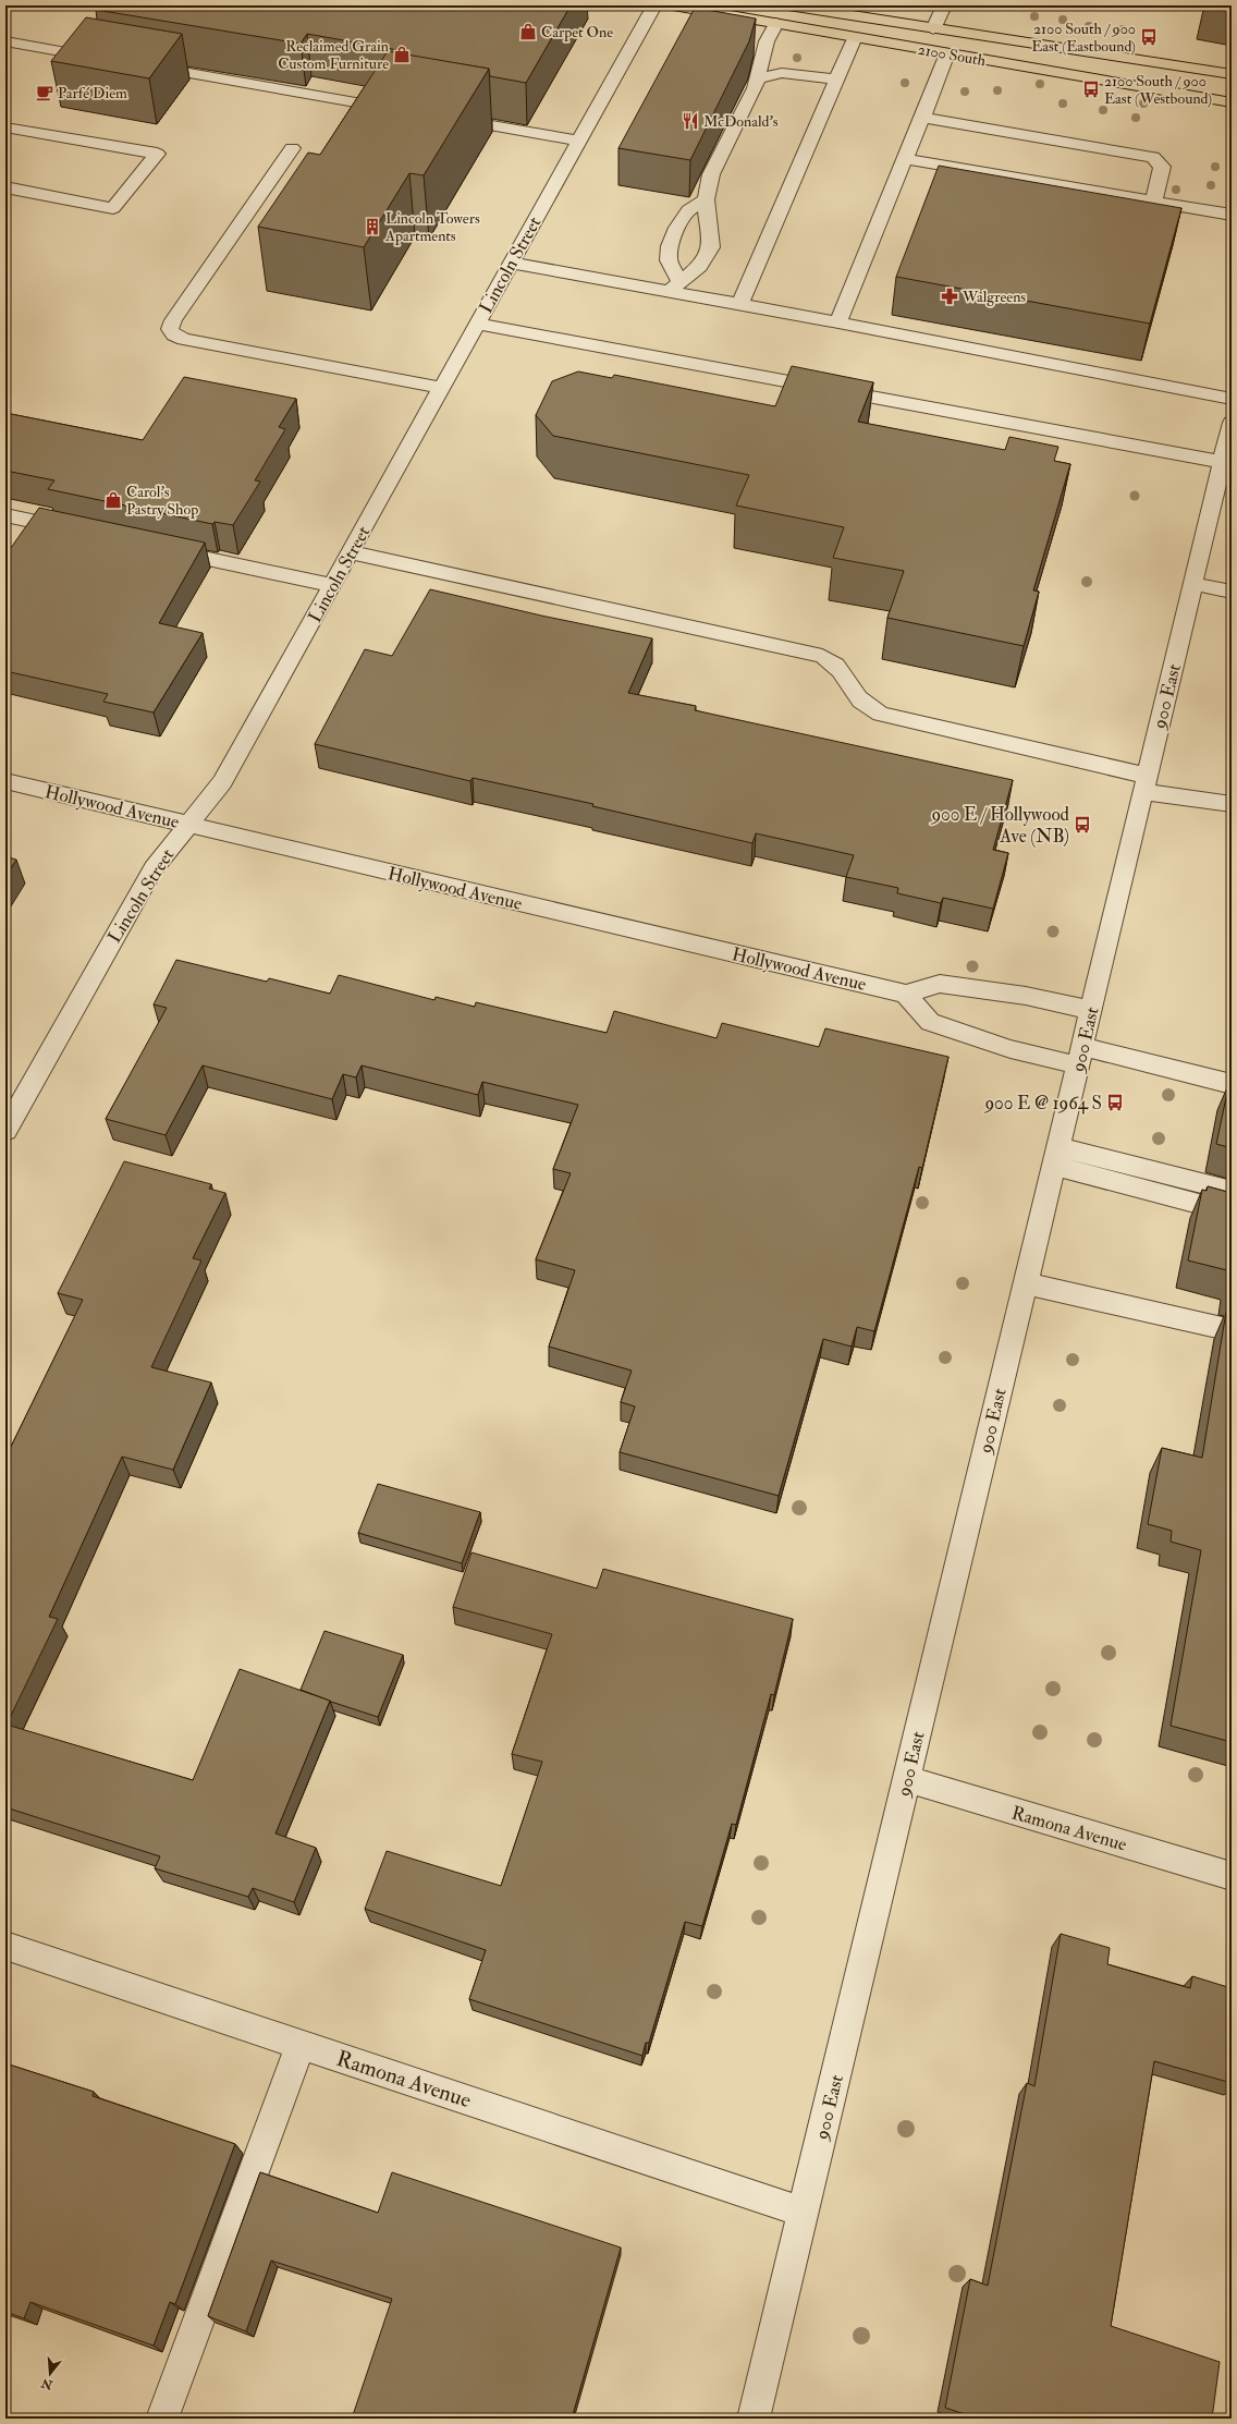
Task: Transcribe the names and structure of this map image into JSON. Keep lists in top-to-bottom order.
{
  "streets": {
    "main road": ["2100 South"],
    "street": [
      "Lincoln Street",
      "900 East",
      "Hollywood Avenue",
      "Ramona Avenue"
    ]
  },
  "crossings": [
    ["Lincoln Street", "Hollywood Avenue"],
    ["900 East", "Hollywood Avenue"],
    ["900 East", "Ramona Avenue"]
  ],
  "places": {
    "shop": ["Carpet One", "Reclaimed Grain Custom Furniture", "Carol's Pastry Shop"],
    "bus stop": [
      "2100 South / 900 East (Eastbound)",
      "2100 South / 900 East (Westbound)",
      "900 E / Hollywood Ave (NB)",
      "900 E @ 1964 S"
    ],
    "cafe": ["Parfé Diem"],
    "restaurant": ["McDonald's"],
    "building": ["Lincoln Towers Apartments"],
    "pharmacy": ["Walgreens"]
  },
  "north": "bottom"
}
